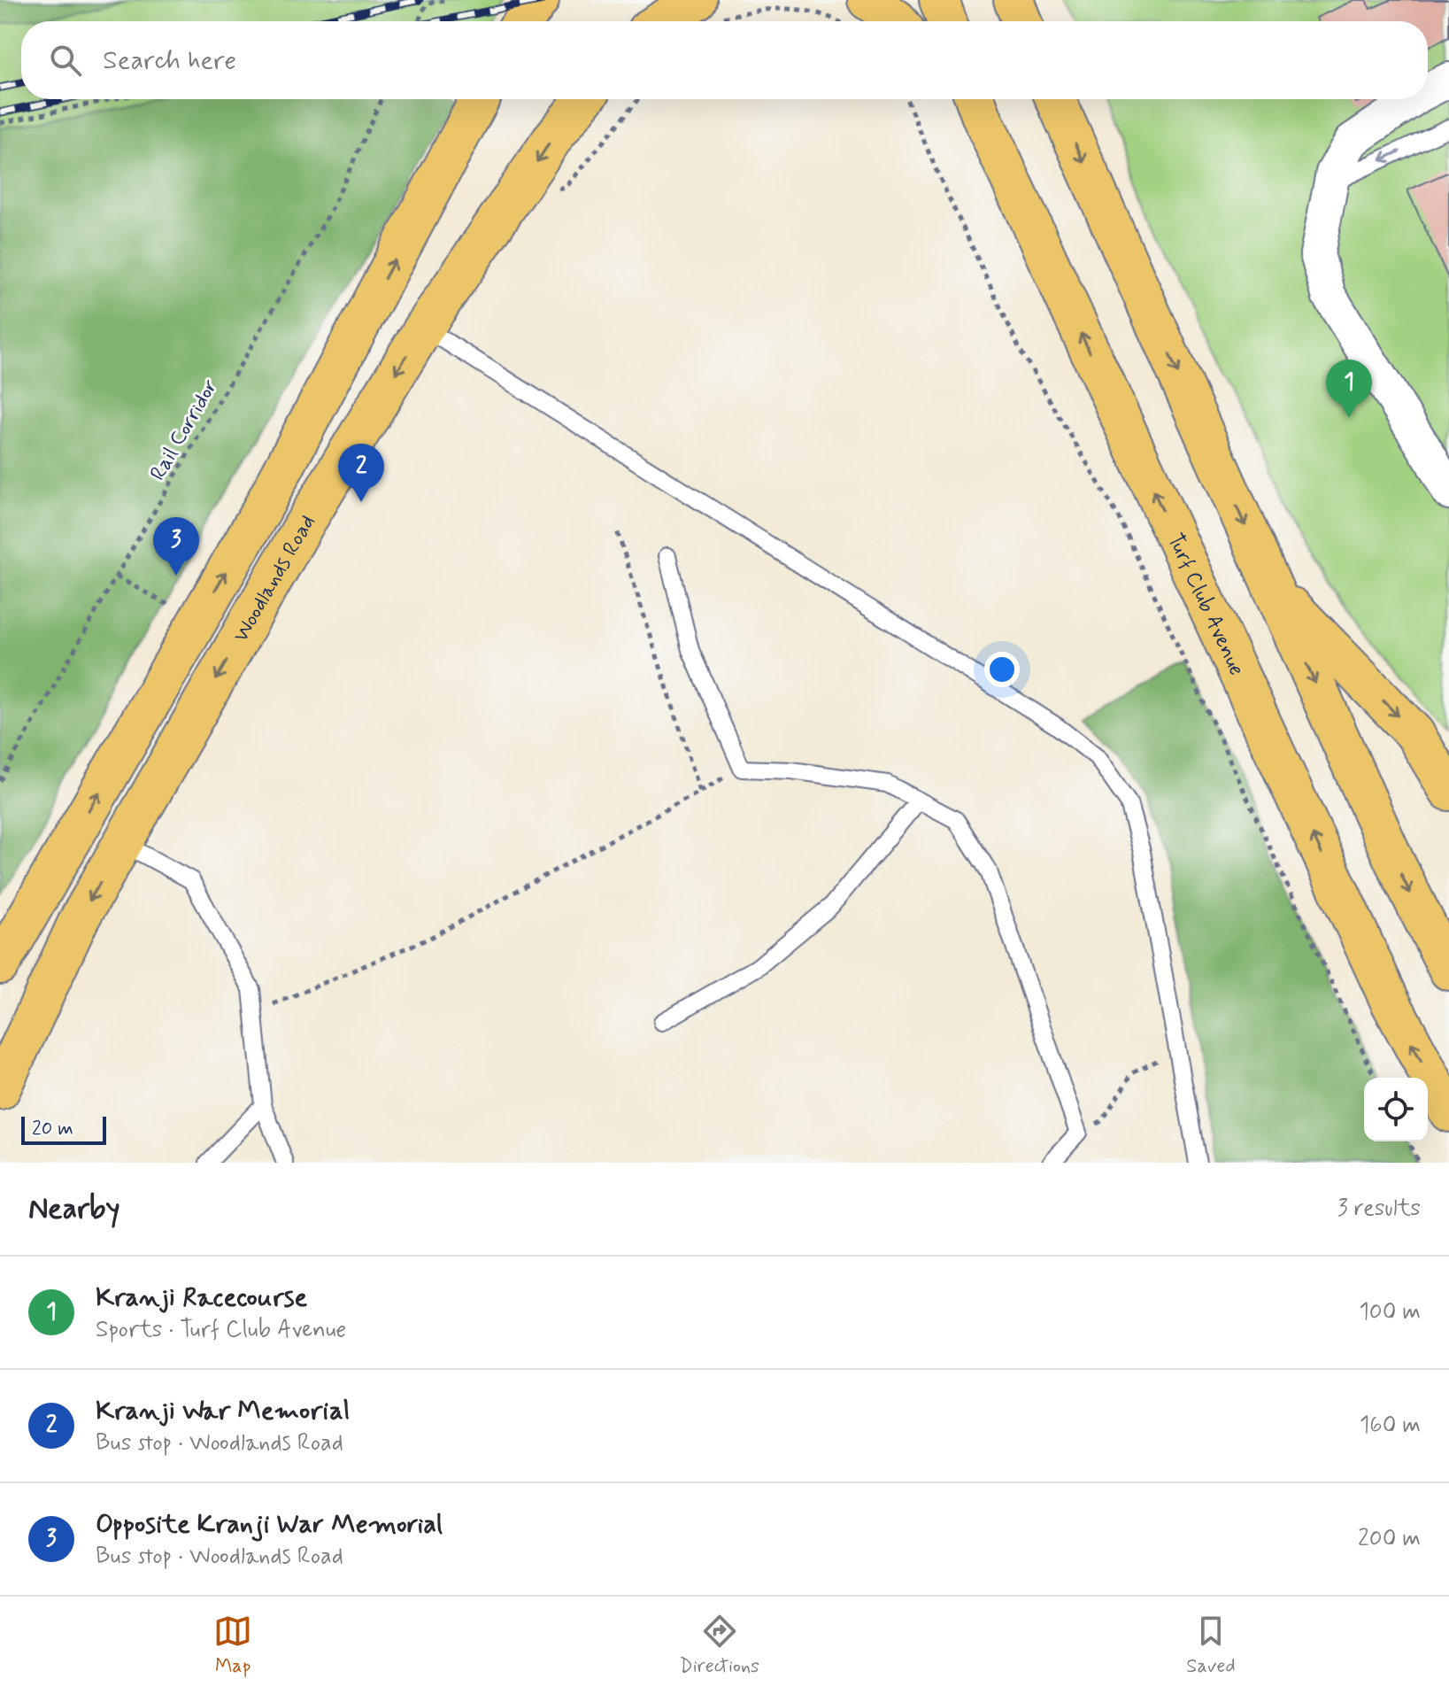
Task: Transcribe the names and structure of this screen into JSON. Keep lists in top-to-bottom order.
{
  "streets": {
    "main road": ["Woodlands Road", "Turf Club Avenue"],
    "path": ["Rail Corridor"]
  },
  "scale_bar": "20 m",
  "page": {
    "search": "Search here",
    "pins": ["1", "2", "3"],
    "scale": "20 m",
    "heading": ["Nearby", "3 results"],
    "list": [
      {
        "mark": "1",
        "name": "Kranji Racecourse",
        "note": "Sports · Turf Club Avenue",
        "value": "100 m"
      },
      {
        "mark": "2",
        "name": "Kranji War Memorial",
        "note": "Bus stop · Woodlands Road",
        "value": "160 m"
      },
      {
        "mark": "3",
        "name": "Opposite Kranji War Memorial",
        "note": "Bus stop · Woodlands Road",
        "value": "200 m"
      }
    ],
    "nav": ["Map", "Directions", "Saved"]
  }
}
